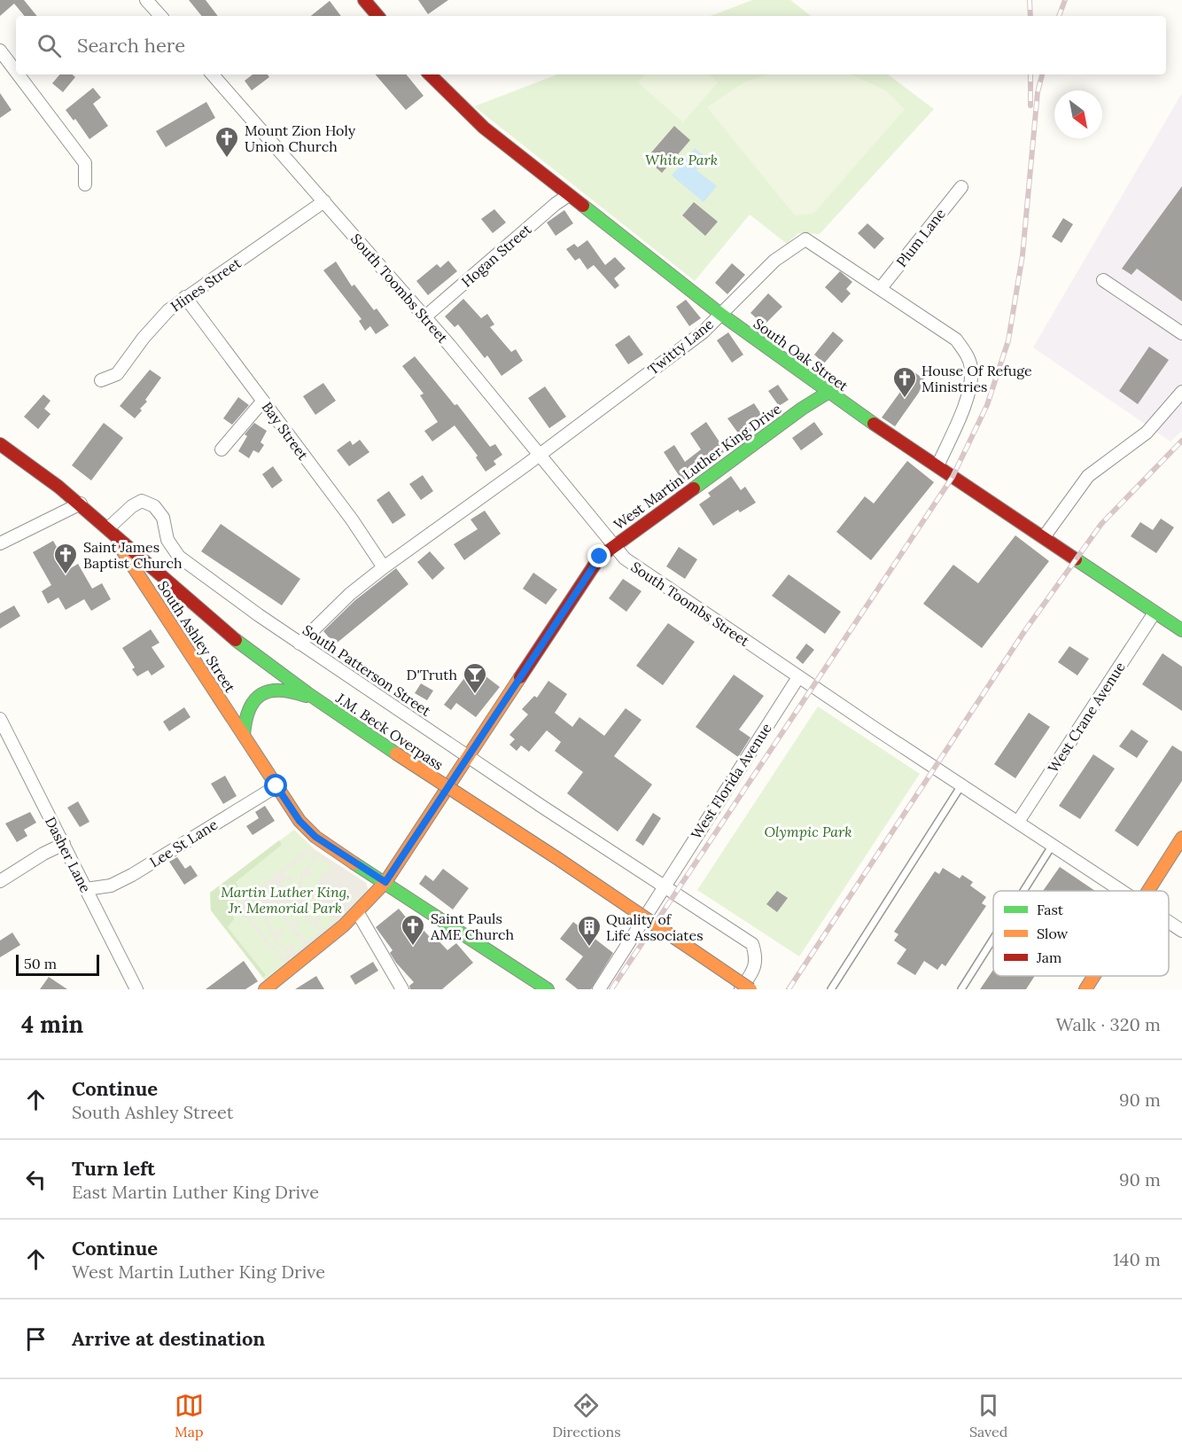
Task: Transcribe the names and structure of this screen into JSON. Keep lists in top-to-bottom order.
{
  "streets": {
    "main road": [
      "South Oak Street",
      "West Martin Luther King Drive",
      "South Ashley Street",
      "J.M. Beck Overpass"
    ],
    "street": [
      "Plum Lane",
      "Hogan Street",
      "Hines Street",
      "South Toombs Street",
      "Twitty Lane",
      "Bay Street",
      "South Patterson Street",
      "West Crane Avenue",
      "West Florida Avenue",
      "Lee St Lane",
      "Dasher Lane"
    ]
  },
  "crossings": [
    ["Plum Lane", "Twitty Lane"],
    ["Hogan Street", "South Toombs Street"],
    ["Hogan Street", "South Oak Street"],
    ["Hines Street", "South Toombs Street"],
    ["Hines Street", "Bay Street"],
    ["South Toombs Street", "Twitty Lane"],
    ["South Toombs Street", "West Martin Luther King Drive"],
    ["South Toombs Street", "West Crane Avenue"],
    ["South Toombs Street", "West Florida Avenue"],
    ["Twitty Lane", "South Oak Street"],
    ["Twitty Lane", "Bay Street"],
    ["Twitty Lane", "South Patterson Street"],
    ["South Oak Street", "West Martin Luther King Drive"],
    ["South Oak Street", "West Crane Avenue"],
    ["West Martin Luther King Drive", "South Ashley Street"],
    ["West Martin Luther King Drive", "South Patterson Street"],
    ["South Ashley Street", "South Patterson Street"],
    ["South Ashley Street", "J.M. Beck Overpass"],
    ["South Ashley Street", "Lee St Lane"],
    ["South Patterson Street", "J.M. Beck Overpass"],
    ["South Patterson Street", "West Florida Avenue"],
    ["Lee St Lane", "Dasher Lane"]
  ],
  "parks": ["White Park", "Olympic Park", "Martin Luther King, Jr. Memorial Park"],
  "places": {
    "church": [
      "Mount Zion Holy Union Church",
      "House Of Refuge Ministries",
      "Saint James Baptist Church",
      "Saint Pauls AME Church"
    ],
    "bar": ["D'Truth"],
    "building": ["Quality of Life Associates"]
  },
  "legend": ["Fast", "Slow", "Jam"],
  "scale_bar": "50 m",
  "north": "bottom right",
  "page": {
    "search": "Search here",
    "scale": "50 m",
    "heading": ["4 min", "Walk · 320 m"],
    "list": [
      ["Continue", "South Ashley Street", "90 m"],
      ["Turn left", "East Martin Luther King Drive", "90 m"],
      ["Continue", "West Martin Luther King Drive", "140 m"],
      "Arrive at destination"
    ],
    "nav": ["Map", "Directions", "Saved"]
  }
}
